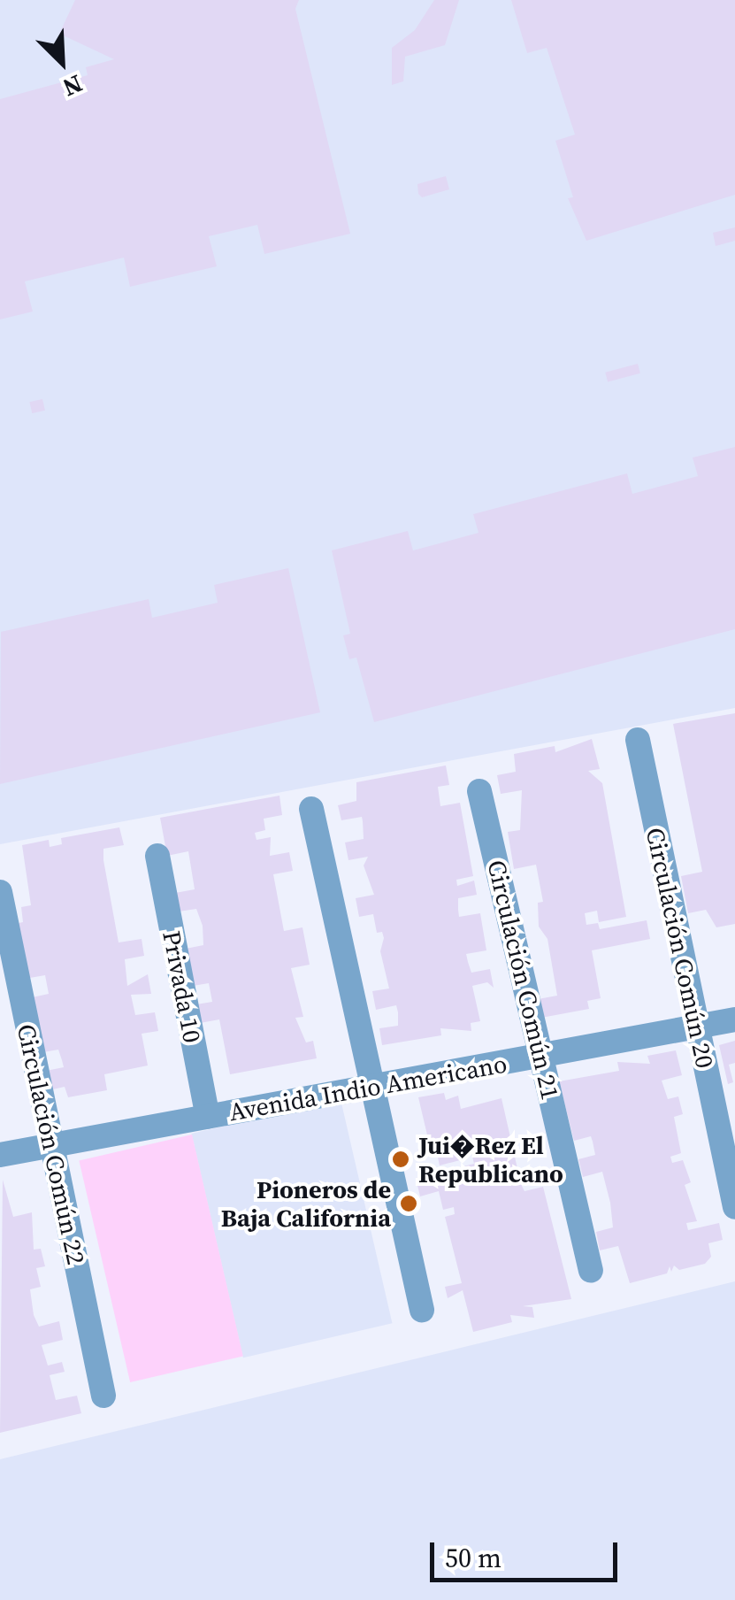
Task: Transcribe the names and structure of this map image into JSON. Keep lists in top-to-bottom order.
{
  "streets": {
    "street": [
      "Circulación Común 20",
      "Circulación Común 21",
      "Privada 10",
      "Avenida Indio Americano",
      "Circulación Común 22"
    ]
  },
  "crossings": [
    ["Circulación Común 20", "Avenida Indio Americano"],
    ["Circulación Común 21", "Avenida Indio Americano"],
    ["Privada 10", "Avenida Indio Americano"],
    ["Avenida Indio Americano", "Circulación Común 22"]
  ],
  "places": ["Jui�Rez El Republicano", "Pioneros de Baja California"],
  "scale_bar": "50 m",
  "north": "bottom right"
}
